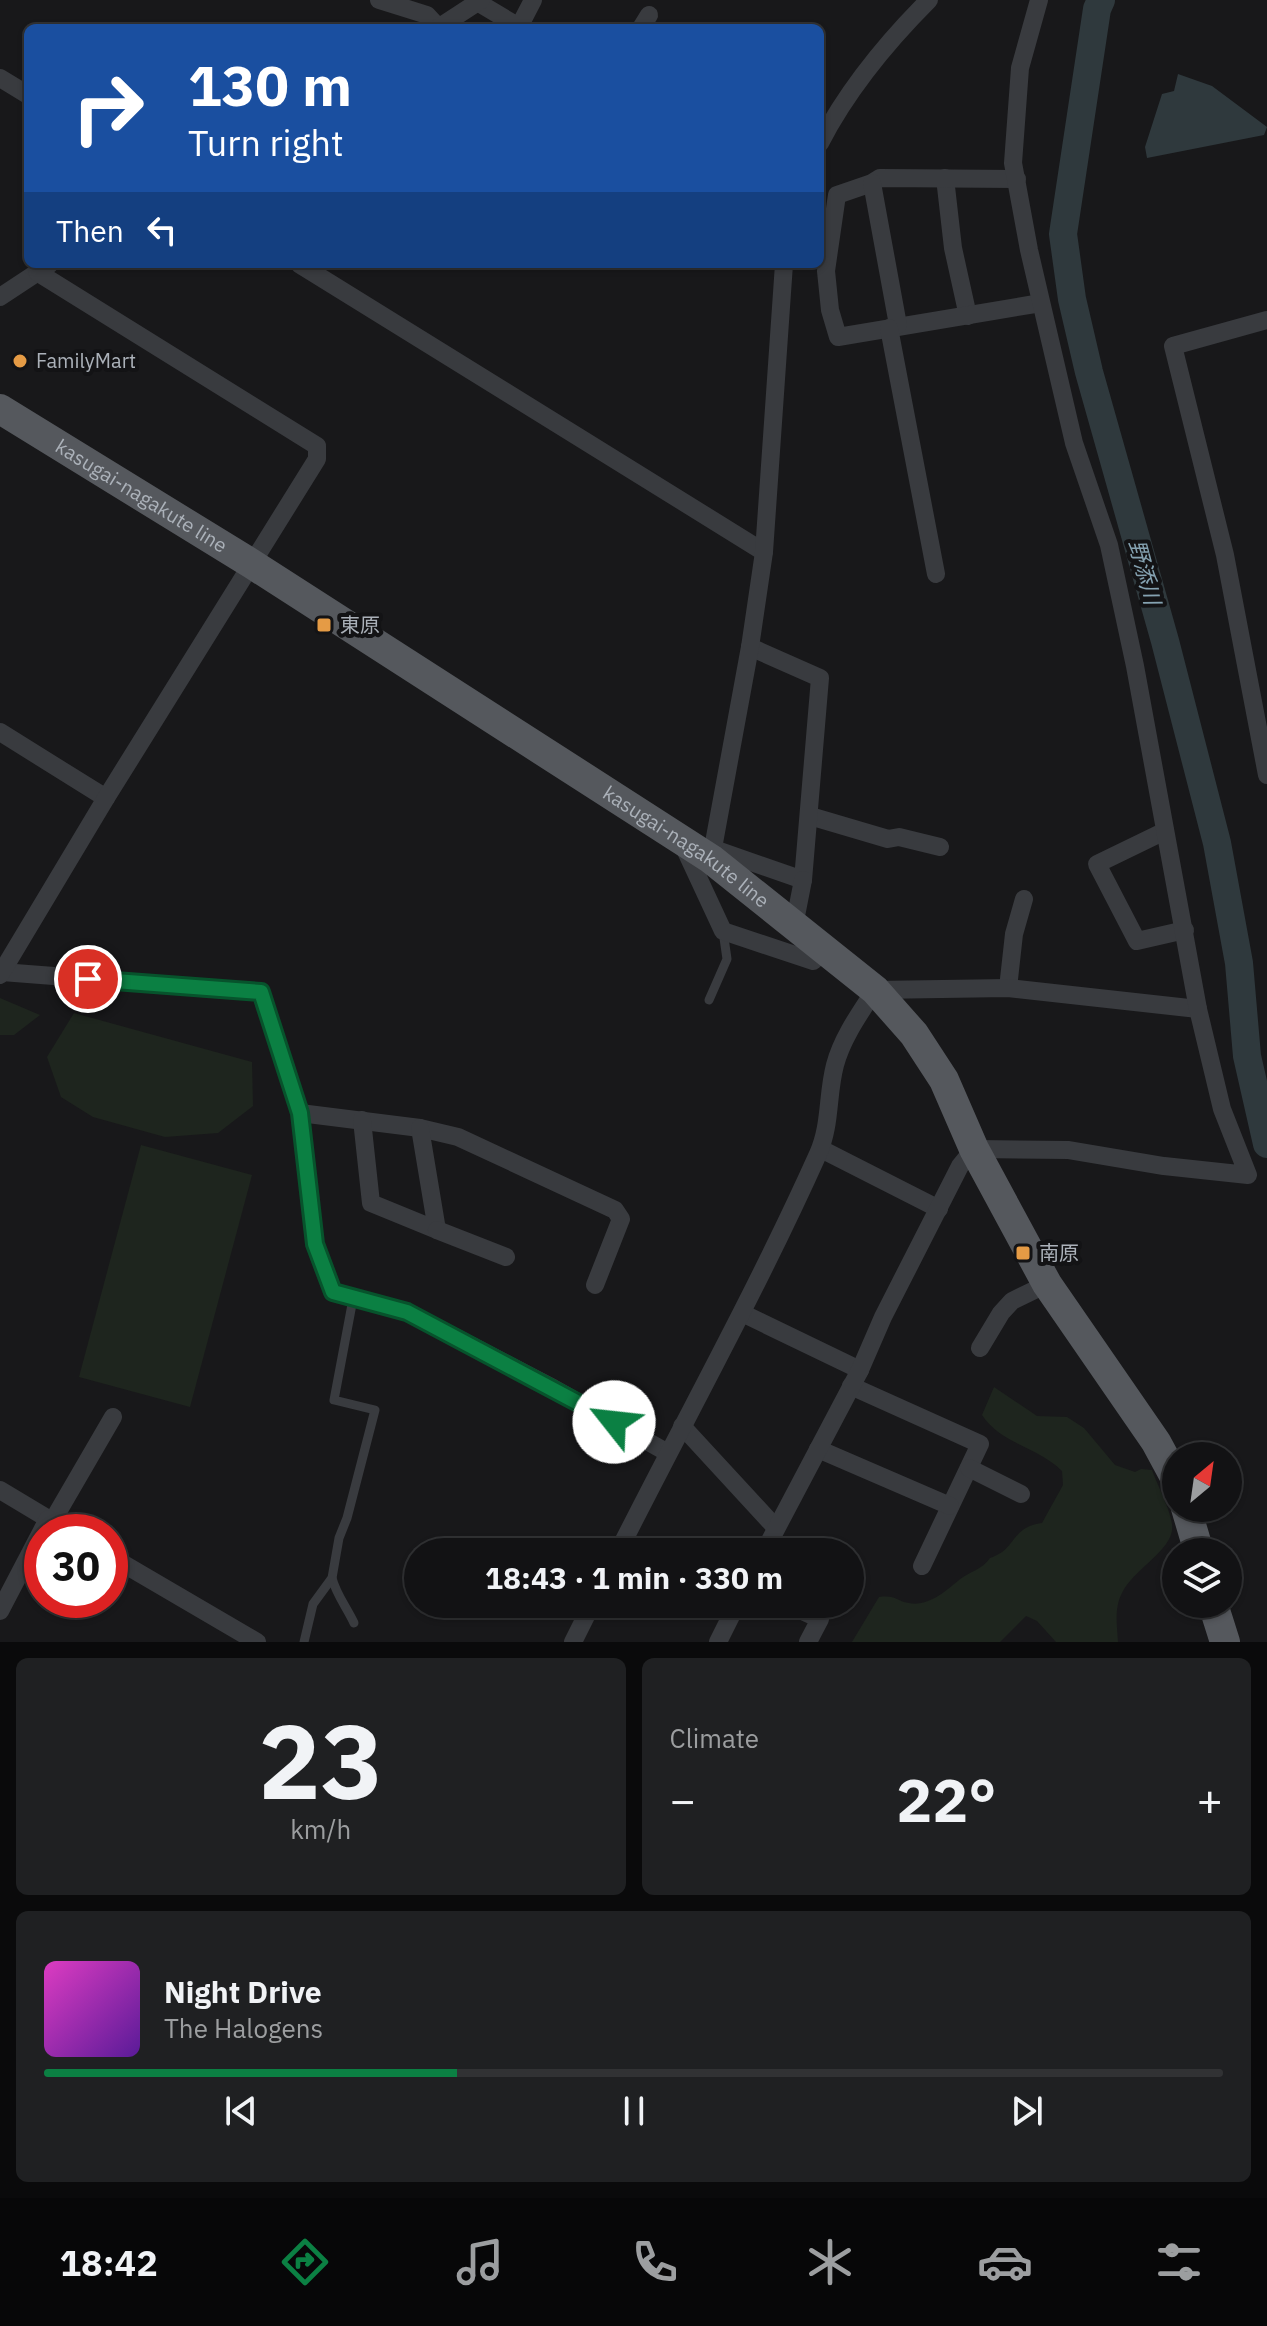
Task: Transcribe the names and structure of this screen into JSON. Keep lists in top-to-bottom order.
{
  "streets": {
    "main road": ["kasugai-nagakute line"]
  },
  "water": ["野添川"],
  "places": {
    "other": ["FamilyMart"],
    "transit": ["東原", "南原"]
  },
  "north": "top right",
  "page": {
    "turn": ["130 m", "Turn right"],
    "then": "Then",
    "limit": "30",
    "trip": "18:43 · 1 min · 330 m",
    "tile": [
      ["23", "km/h"],
      "Climate"
    ],
    "heat": ["−", "22°", "+"],
    "song": ["Night Drive", "The Halogens"],
    "tabs": "18:42"
  }
}
